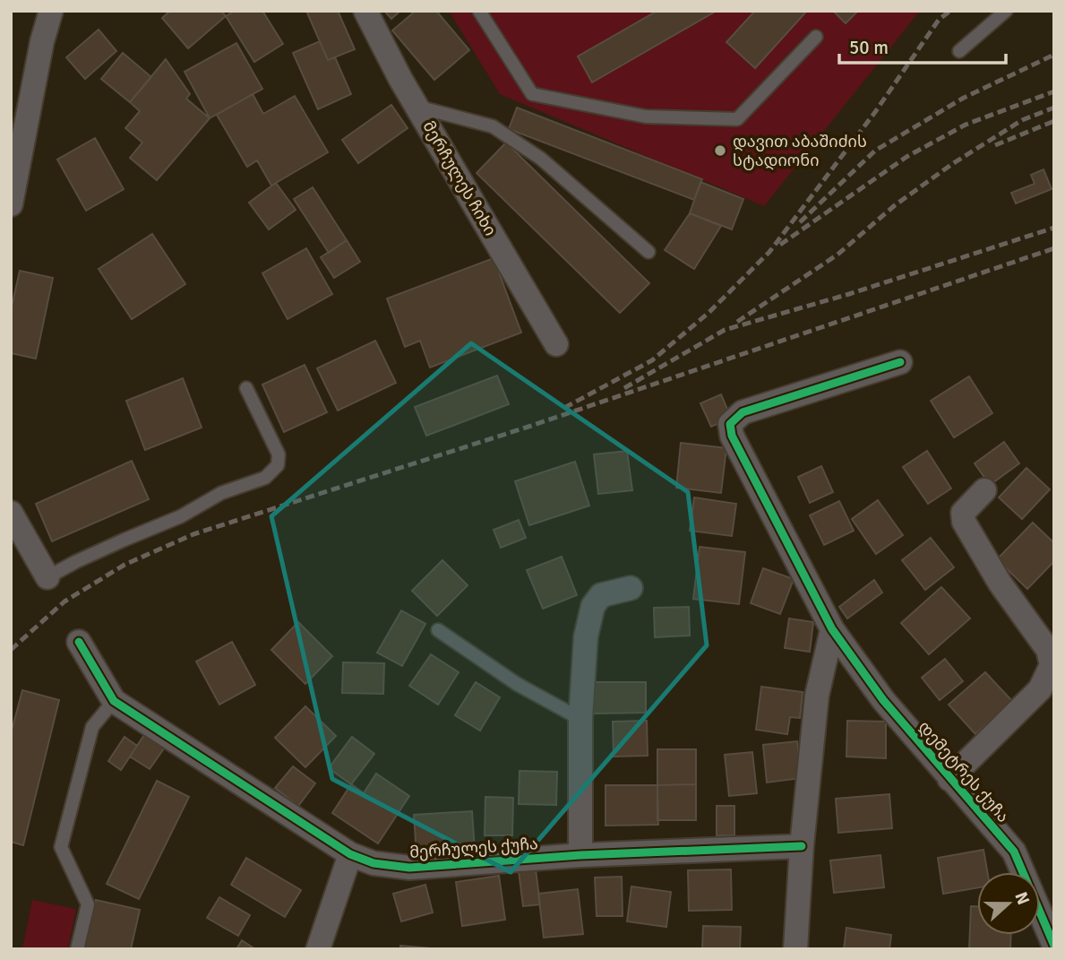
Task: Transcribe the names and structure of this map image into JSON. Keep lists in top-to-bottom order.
{
  "streets": {
    "street": ["მერჩულეს ჩიხი", "დემეტრეს ქუჩა", "მერჩულეს ქუჩა"]
  },
  "places": ["დავით აბაშიძის სტადიონი"],
  "scale_bar": "50 m",
  "north": "right"
}
